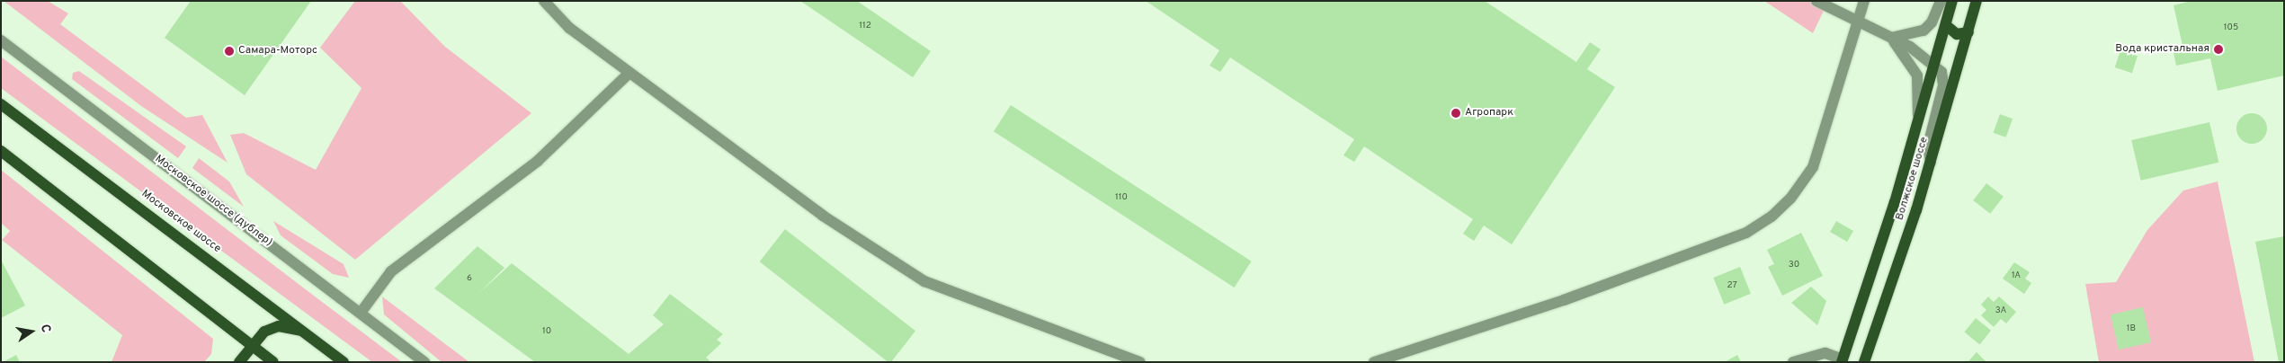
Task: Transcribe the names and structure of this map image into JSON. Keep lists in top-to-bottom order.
{
  "streets": {
    "main road": ["Волжское шоссе", "Московское шоссе"],
    "street": ["Московское шоссе (дублер)"]
  },
  "places": ["Вода кристальная", "Самара-Моторс", "Агропарк"],
  "house_numbers": [
    "112",
    "105",
    "110",
    "30",
    "1А",
    "6",
    "27",
    "3А",
    "1В",
    "10"
  ],
  "north": "right"
}
